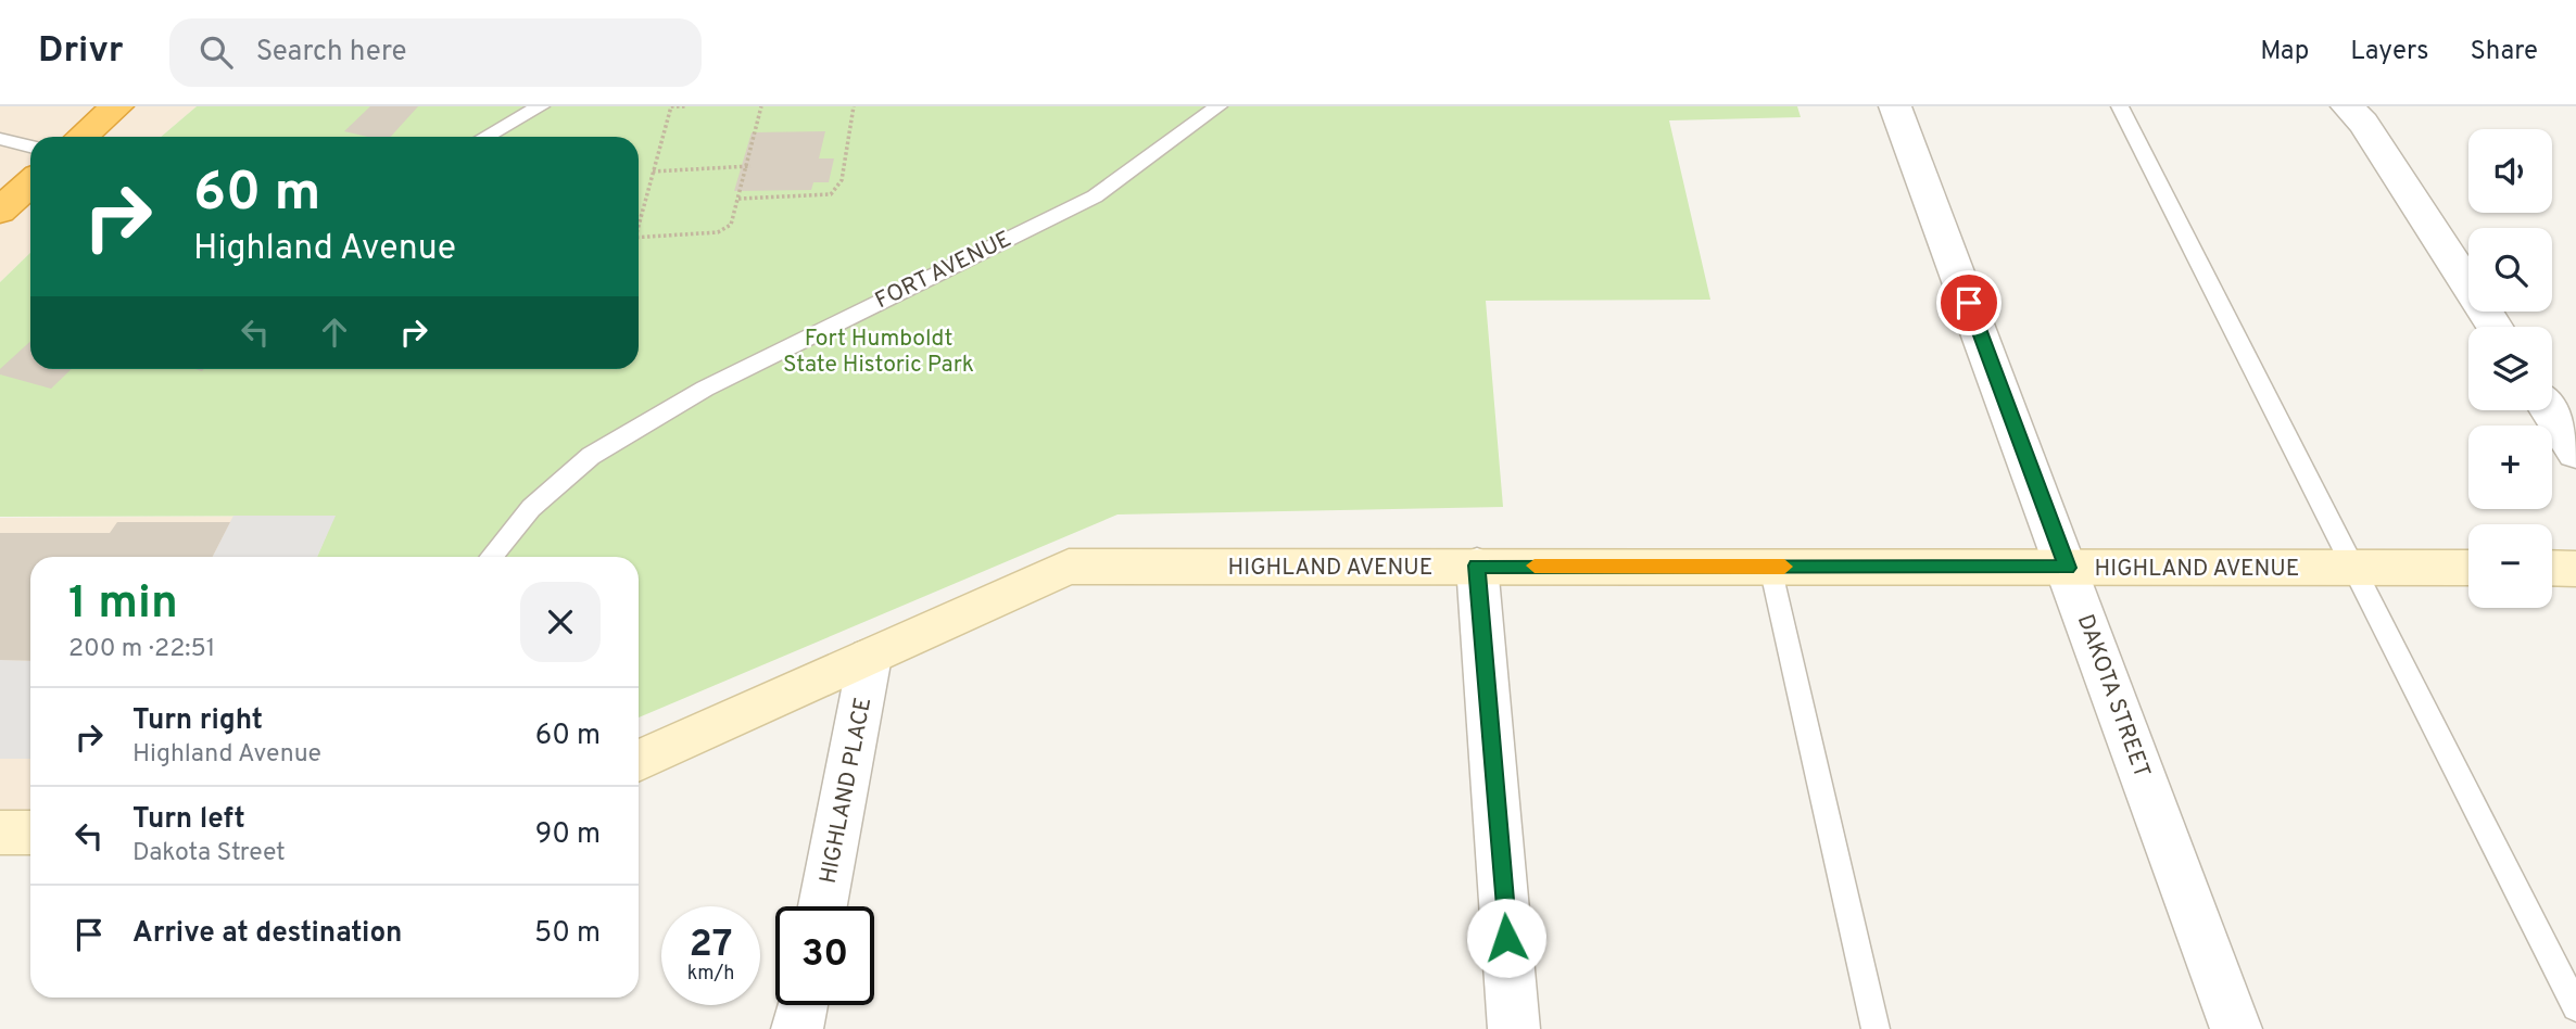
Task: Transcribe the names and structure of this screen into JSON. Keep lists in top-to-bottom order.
{
  "streets": {
    "street": ["HIGHLAND AVENUE", "DAKOTA STREET", "HIGHLAND PLACE"],
    "lane": ["FORT AVENUE"]
  },
  "crossings": [
    ["HIGHLAND AVENUE", "DAKOTA STREET"],
    ["HIGHLAND AVENUE", "HIGHLAND PLACE"]
  ],
  "parks": ["Fort Humboldt State Historic Park"],
  "page": {
    "header": "Drivr",
    "search": "Search here",
    "nav": ["Map", "Layers", "Share"],
    "map_buttons": ["+", "−"],
    "turn": ["60 m", "Highland Avenue"],
    "heading": ["1 min", "200 m · 22:51"],
    "list": [
      {
        "name": "Turn right",
        "note": "Highland Avenue",
        "value": "60 m"
      },
      {
        "name": "Turn left",
        "note": "Dakota Street",
        "value": "90 m"
      },
      {
        "name": "Arrive at destination",
        "value": "50 m"
      }
    ],
    "speed": "27 km/h",
    "limit": "30"
  }
}
